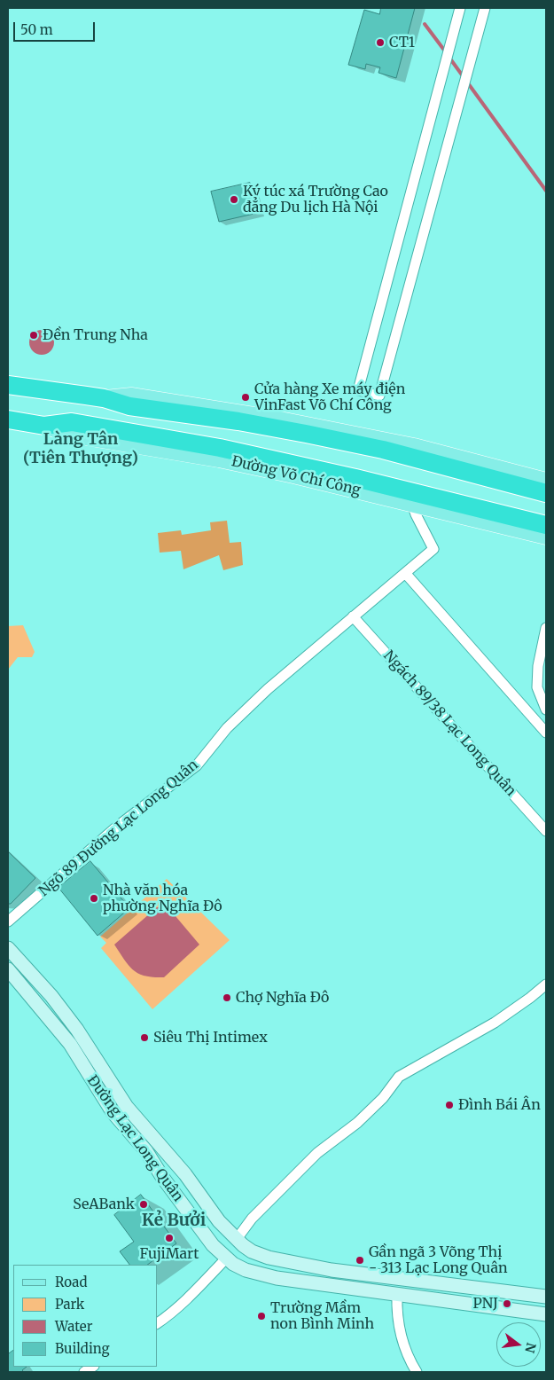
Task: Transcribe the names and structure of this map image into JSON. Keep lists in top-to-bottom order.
{
  "streets": {
    "highway": ["Đường Võ Chí Công"],
    "main road": ["Đường Lạc Long Quân"],
    "street": ["Ngách 89/38 Lạc Long Quân", "Ngõ 89 Đường Lạc Long Quân"]
  },
  "crossings": [
    ["Đường Võ Chí Công", "Ngõ 89 Đường Lạc Long Quân"],
    ["Ngách 89/38 Lạc Long Quân", "Ngõ 89 Đường Lạc Long Quân"]
  ],
  "districts": ["Làng Tân (Tiên Thượng)", "Kẻ Bưởi"],
  "places": [
    "CT1",
    "Ký túc xá Trường Cao đẳng Du lịch Hà Nội",
    "Đền Trung Nha",
    "Cửa hàng Xe máy điện VinFast Võ Chí Công",
    "Nhà văn hóa phường Nghĩa Đô",
    "Chợ Nghĩa Đô",
    "Siêu Thị Intimex",
    "Đình Bái Ân",
    "SeABank",
    "FujiMart",
    "Gần ngã 3 Võng Thị - 313 Lạc Long Quân",
    "PNJ",
    "Trường Mầm non Bình Minh"
  ],
  "legend": [
    "Road",
    "Park",
    "Water",
    "Building"
  ],
  "scale_bar": "50 m",
  "north": "right"
}
